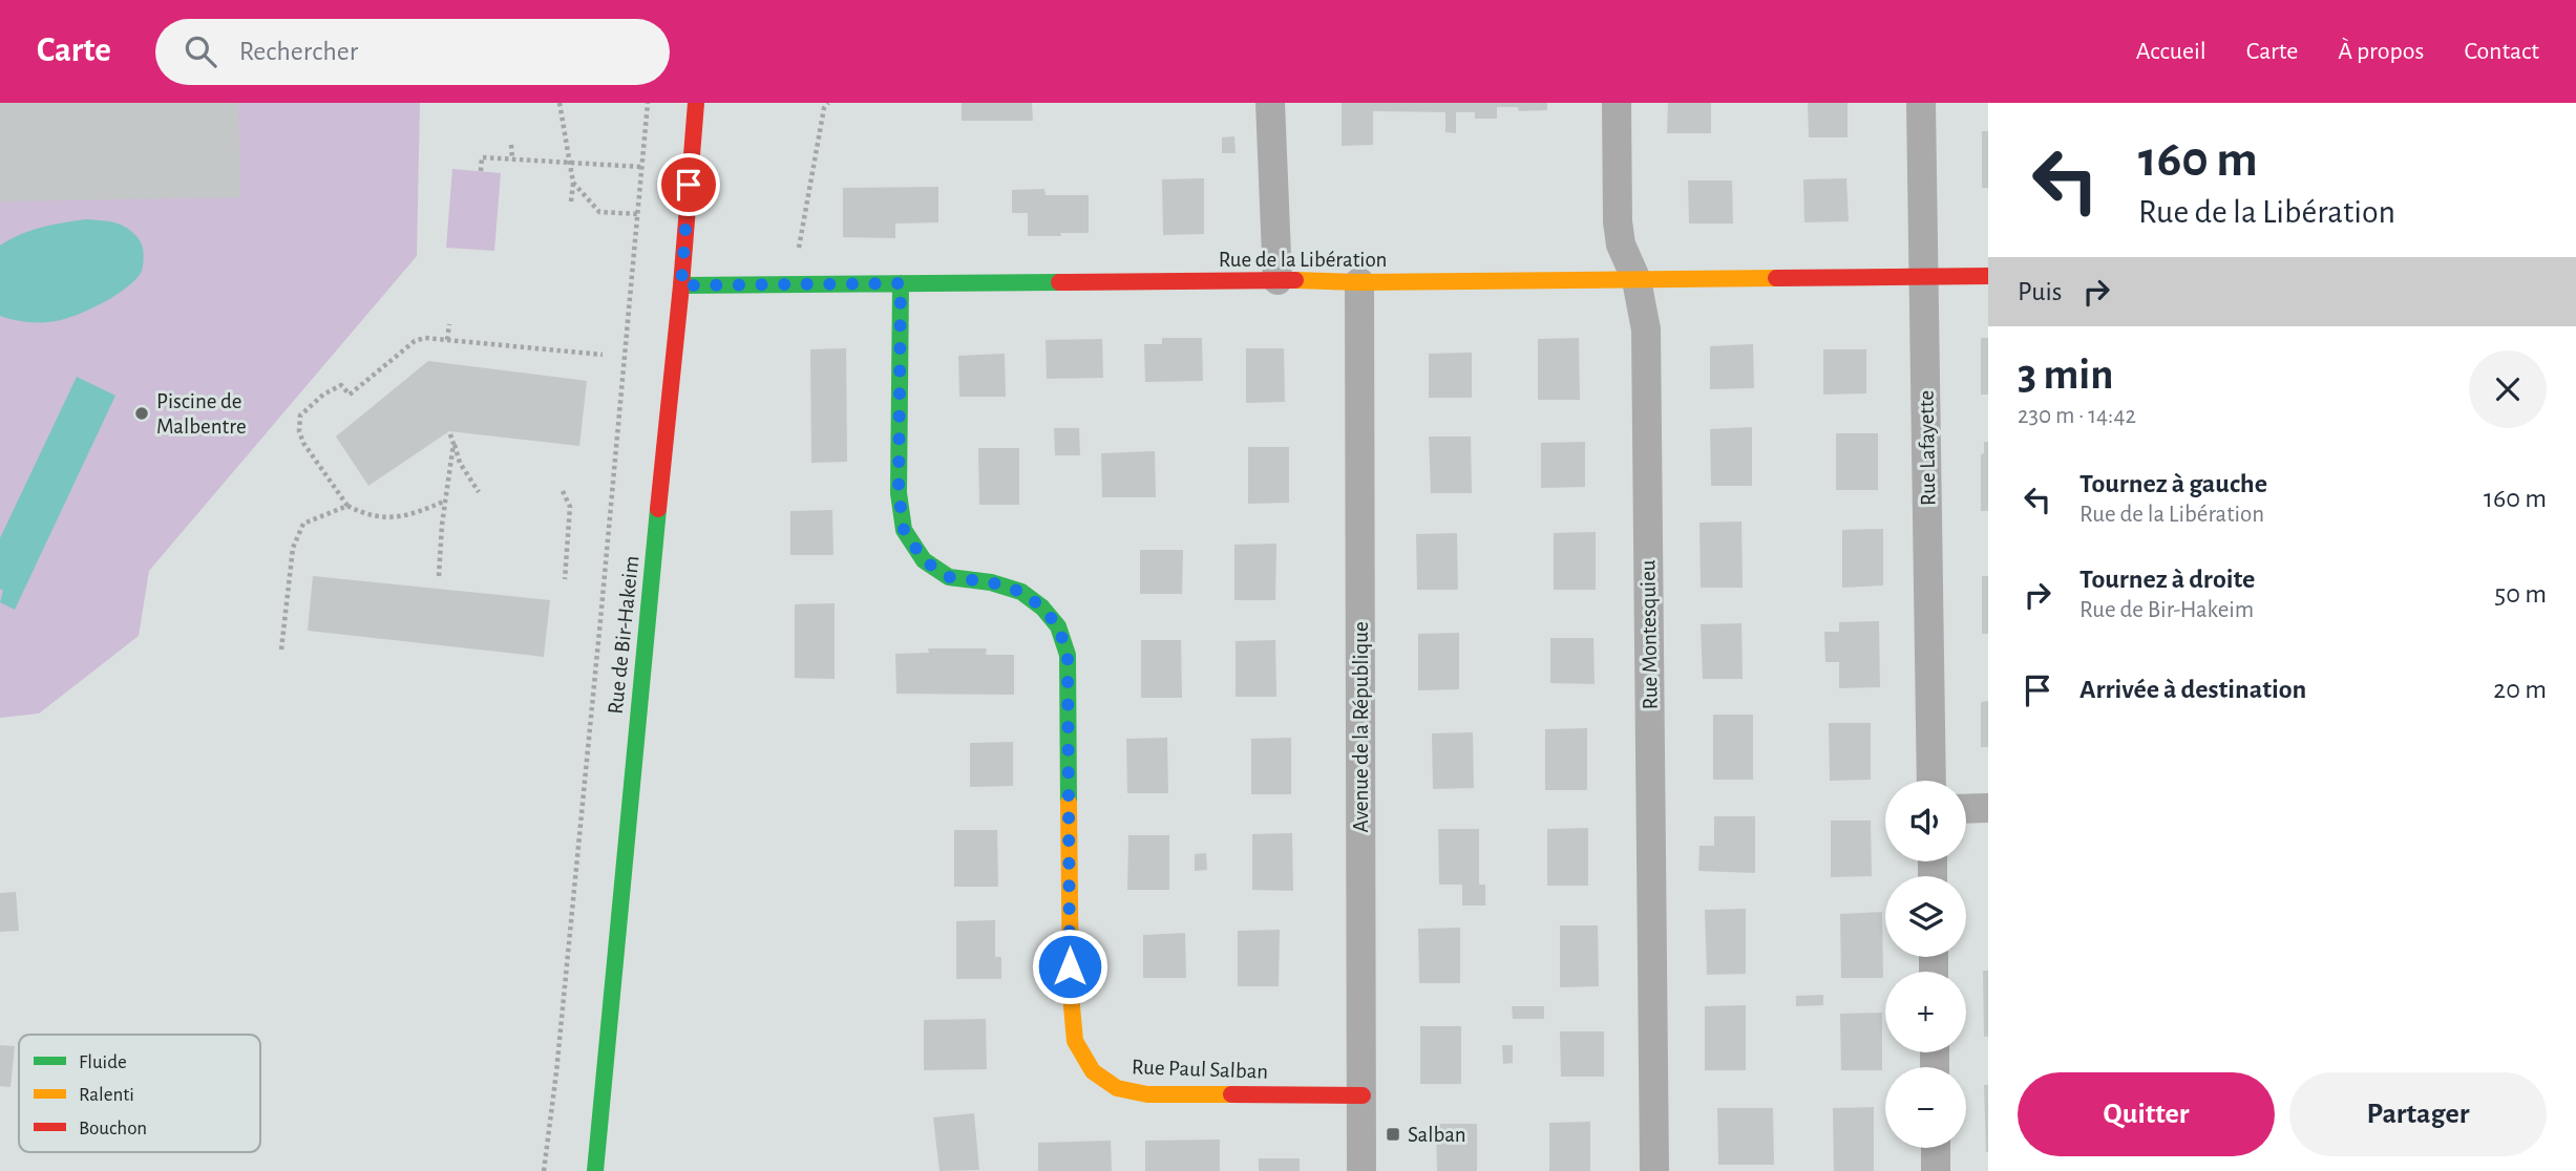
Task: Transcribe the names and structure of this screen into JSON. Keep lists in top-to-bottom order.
{
  "streets": {
    "street": [
      "Rue de la Libération",
      "Rue Lafayette",
      "Rue de Bir-Hakeim",
      "Rue Montesquieu",
      "Avenue de la République",
      "Rue Paul Salban"
    ]
  },
  "crossings": [
    ["Rue de la Libération", "Rue Lafayette"],
    ["Rue de la Libération", "Rue de Bir-Hakeim"],
    ["Rue de la Libération", "Rue Montesquieu"],
    ["Rue de la Libération", "Avenue de la République"],
    ["Rue de la Libération", "Rue Paul Salban"],
    ["Avenue de la République", "Rue Paul Salban"]
  ],
  "places": {
    "other": ["Piscine de Malbentre"],
    "transit": ["Salban"]
  },
  "legend": ["Fluide", "Ralenti", "Bouchon"],
  "page": {
    "header": "Carte",
    "search": "Rechercher",
    "nav": [
      "Accueil",
      "Carte",
      "À propos",
      "Contact"
    ],
    "turn": ["160 m", "Rue de la Libération"],
    "then": "Puis",
    "heading": ["3 min", "230 m · 14:42"],
    "list": [
      {
        "name": "Tournez à gauche",
        "note": "Rue de la Libération",
        "value": "160 m"
      },
      {
        "name": "Tournez à droite",
        "note": "Rue de Bir-Hakeim",
        "value": "50 m"
      },
      {
        "name": "Arrivée à destination",
        "value": "20 m"
      }
    ],
    "map_buttons": ["+", "−"],
    "buttons": ["Quitter", "Partager"]
  }
}
